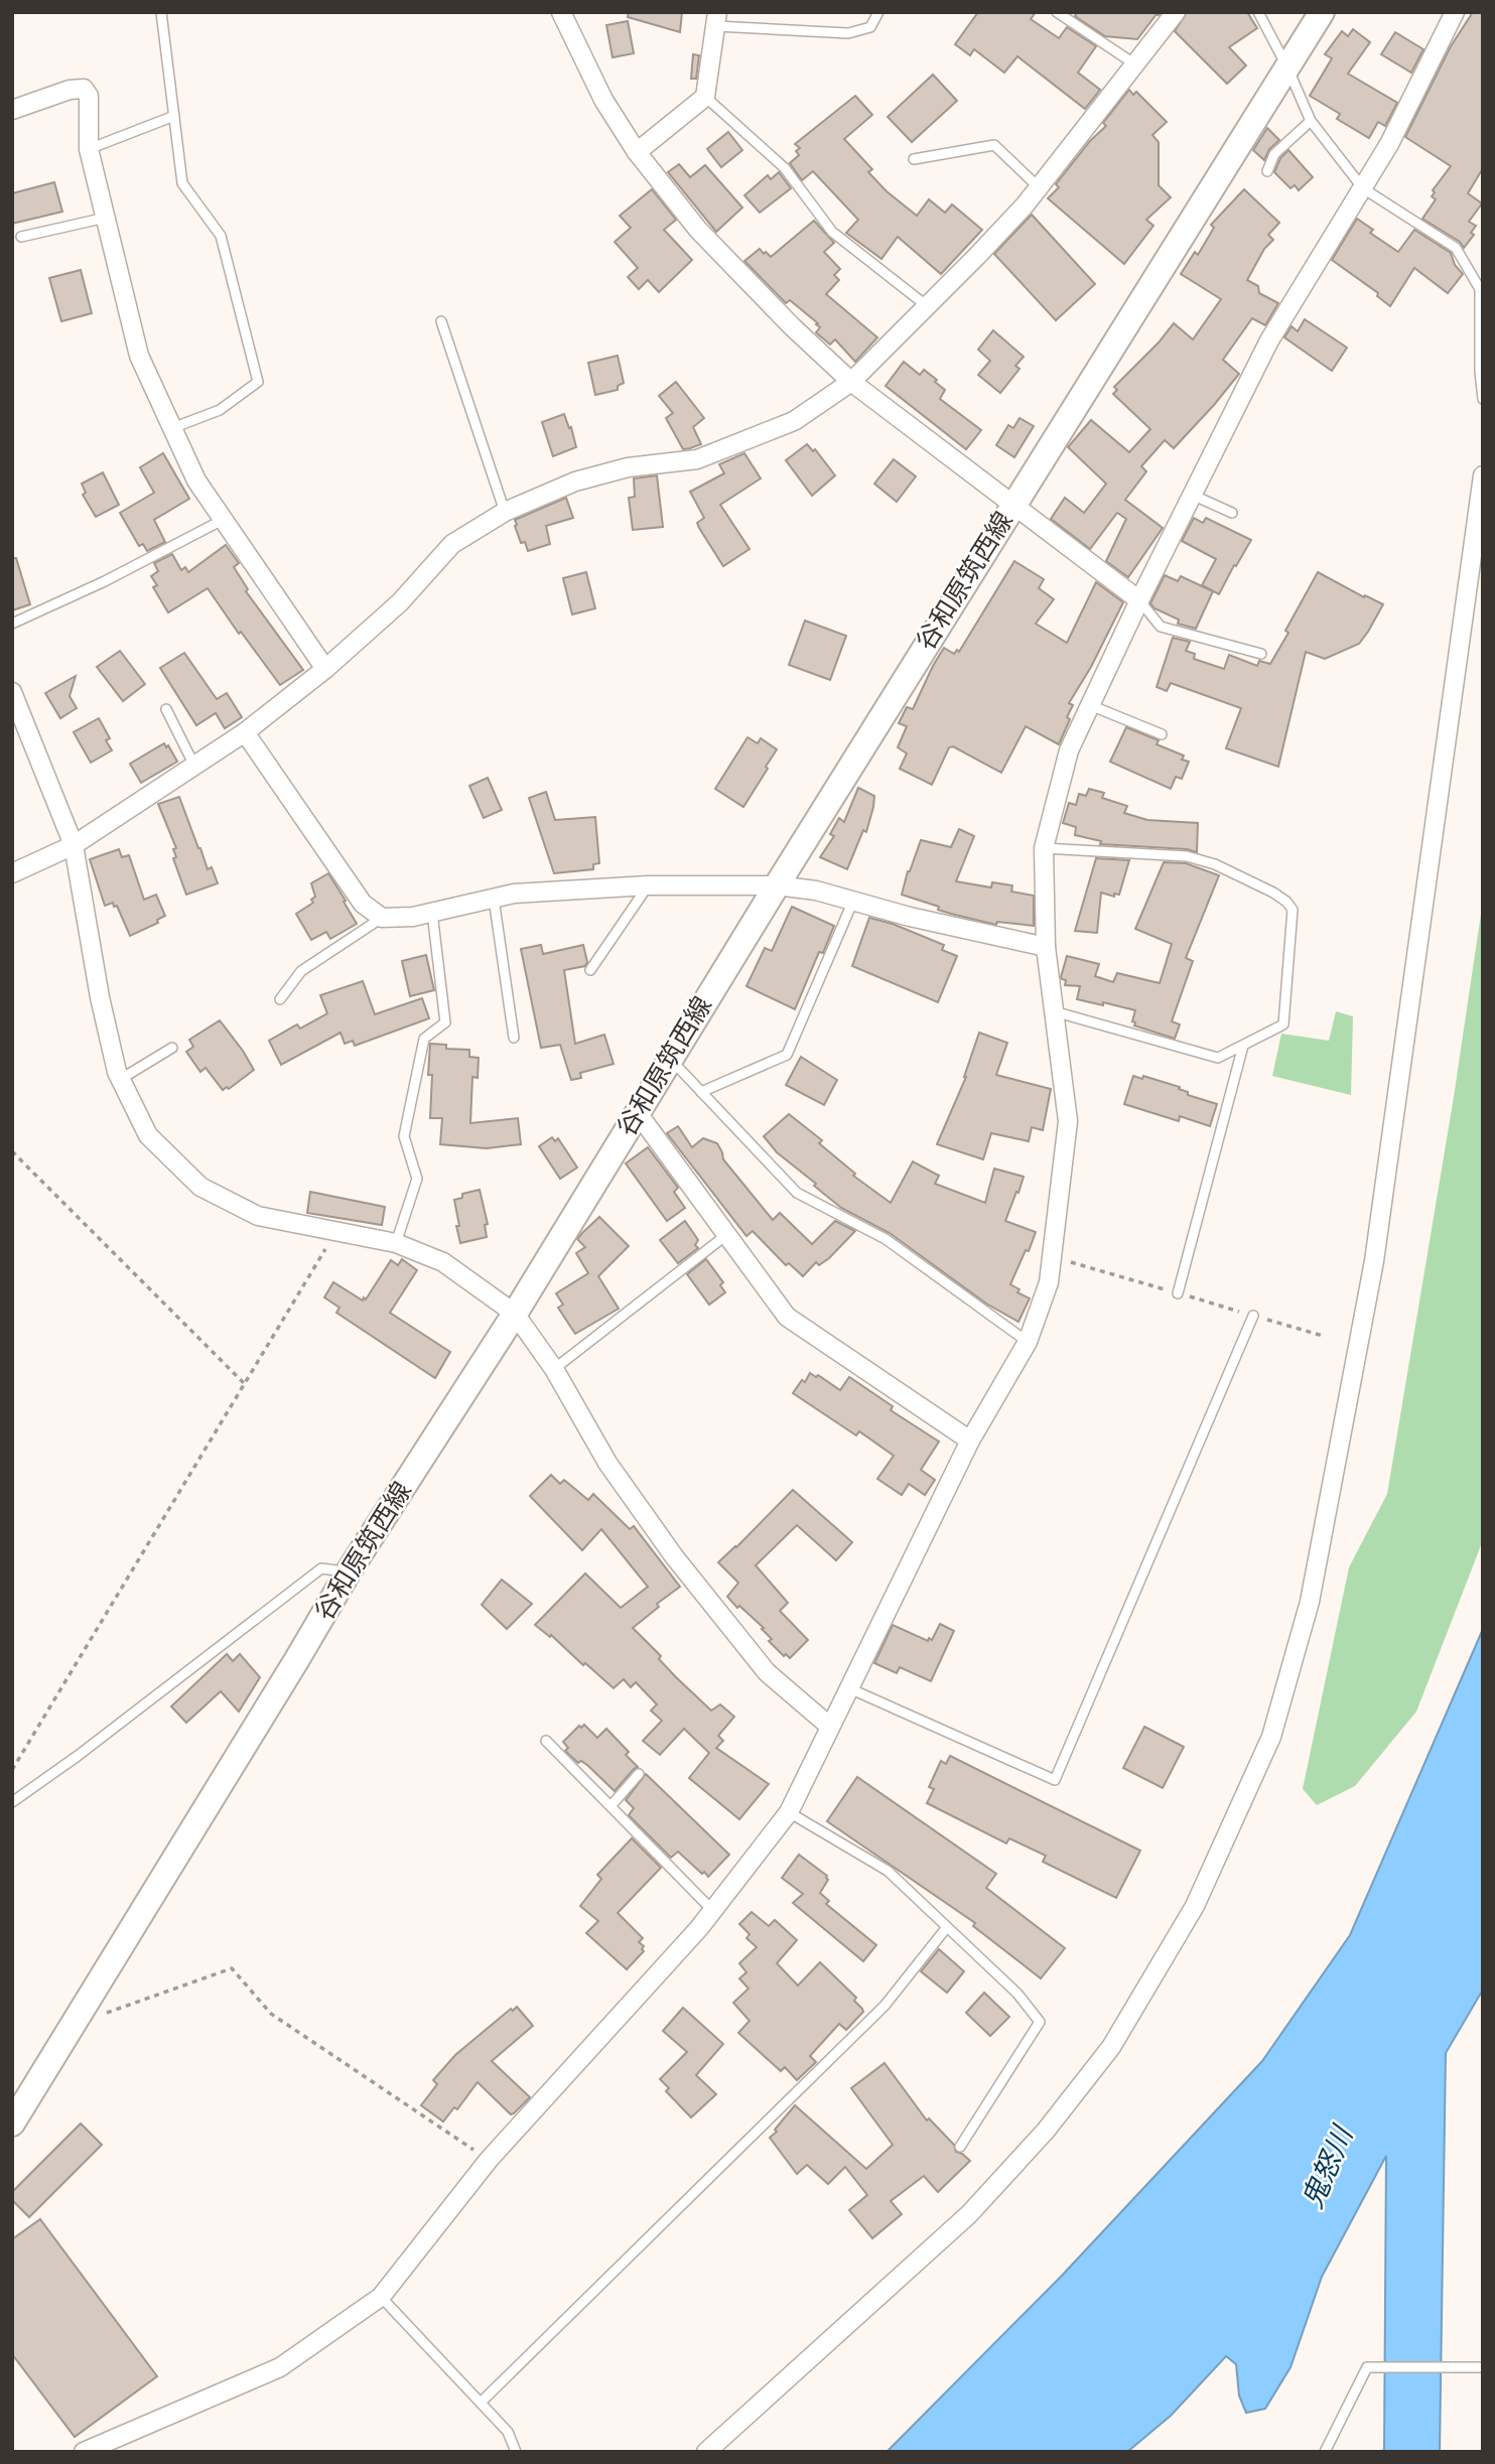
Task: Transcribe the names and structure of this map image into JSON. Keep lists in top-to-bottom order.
{
  "streets": {
    "main road": ["谷和原筑西線"]
  },
  "water": ["鬼怒川"]
}
